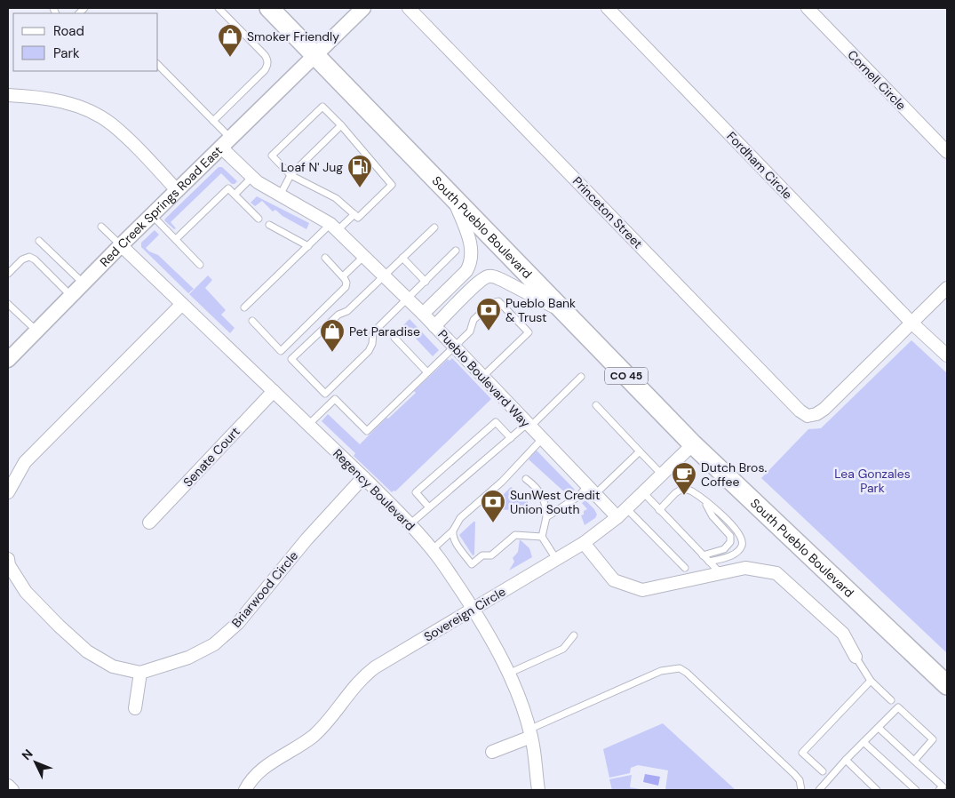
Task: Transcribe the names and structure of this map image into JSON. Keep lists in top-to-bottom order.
{
  "streets": {
    "main road": ["South Pueblo Boulevard", "CO 45"],
    "street": [
      "Cornell Circle",
      "Fordham Circle",
      "Red Creek Springs Road East",
      "Princeton Street",
      "Pueblo Boulevard Way",
      "Senate Court",
      "Regency Boulevard",
      "Briarwood Circle",
      "Sovereign Circle"
    ]
  },
  "crossings": [
    ["Fordham Circle", "Princeton Street"],
    ["Red Creek Springs Road East", "South Pueblo Boulevard"],
    ["Red Creek Springs Road East", "Pueblo Boulevard Way"],
    ["Red Creek Springs Road East", "Regency Boulevard"],
    ["South Pueblo Boulevard", "Sovereign Circle"],
    ["Pueblo Boulevard Way", "Sovereign Circle"],
    ["Senate Court", "Regency Boulevard"],
    ["Regency Boulevard", "Briarwood Circle"],
    ["Regency Boulevard", "Sovereign Circle"]
  ],
  "parks": ["Lea Gonzales Park"],
  "places": {
    "shop": ["Smoker Friendly", "Pet Paradise"],
    "fuel station": ["Loaf N' Jug"],
    "bank": ["Pueblo Bank & Trust", "SunWest Credit Union South"],
    "cafe": ["Dutch Bros. Coffee"]
  },
  "legend": ["Road", "Park"],
  "north": "top left"
}
